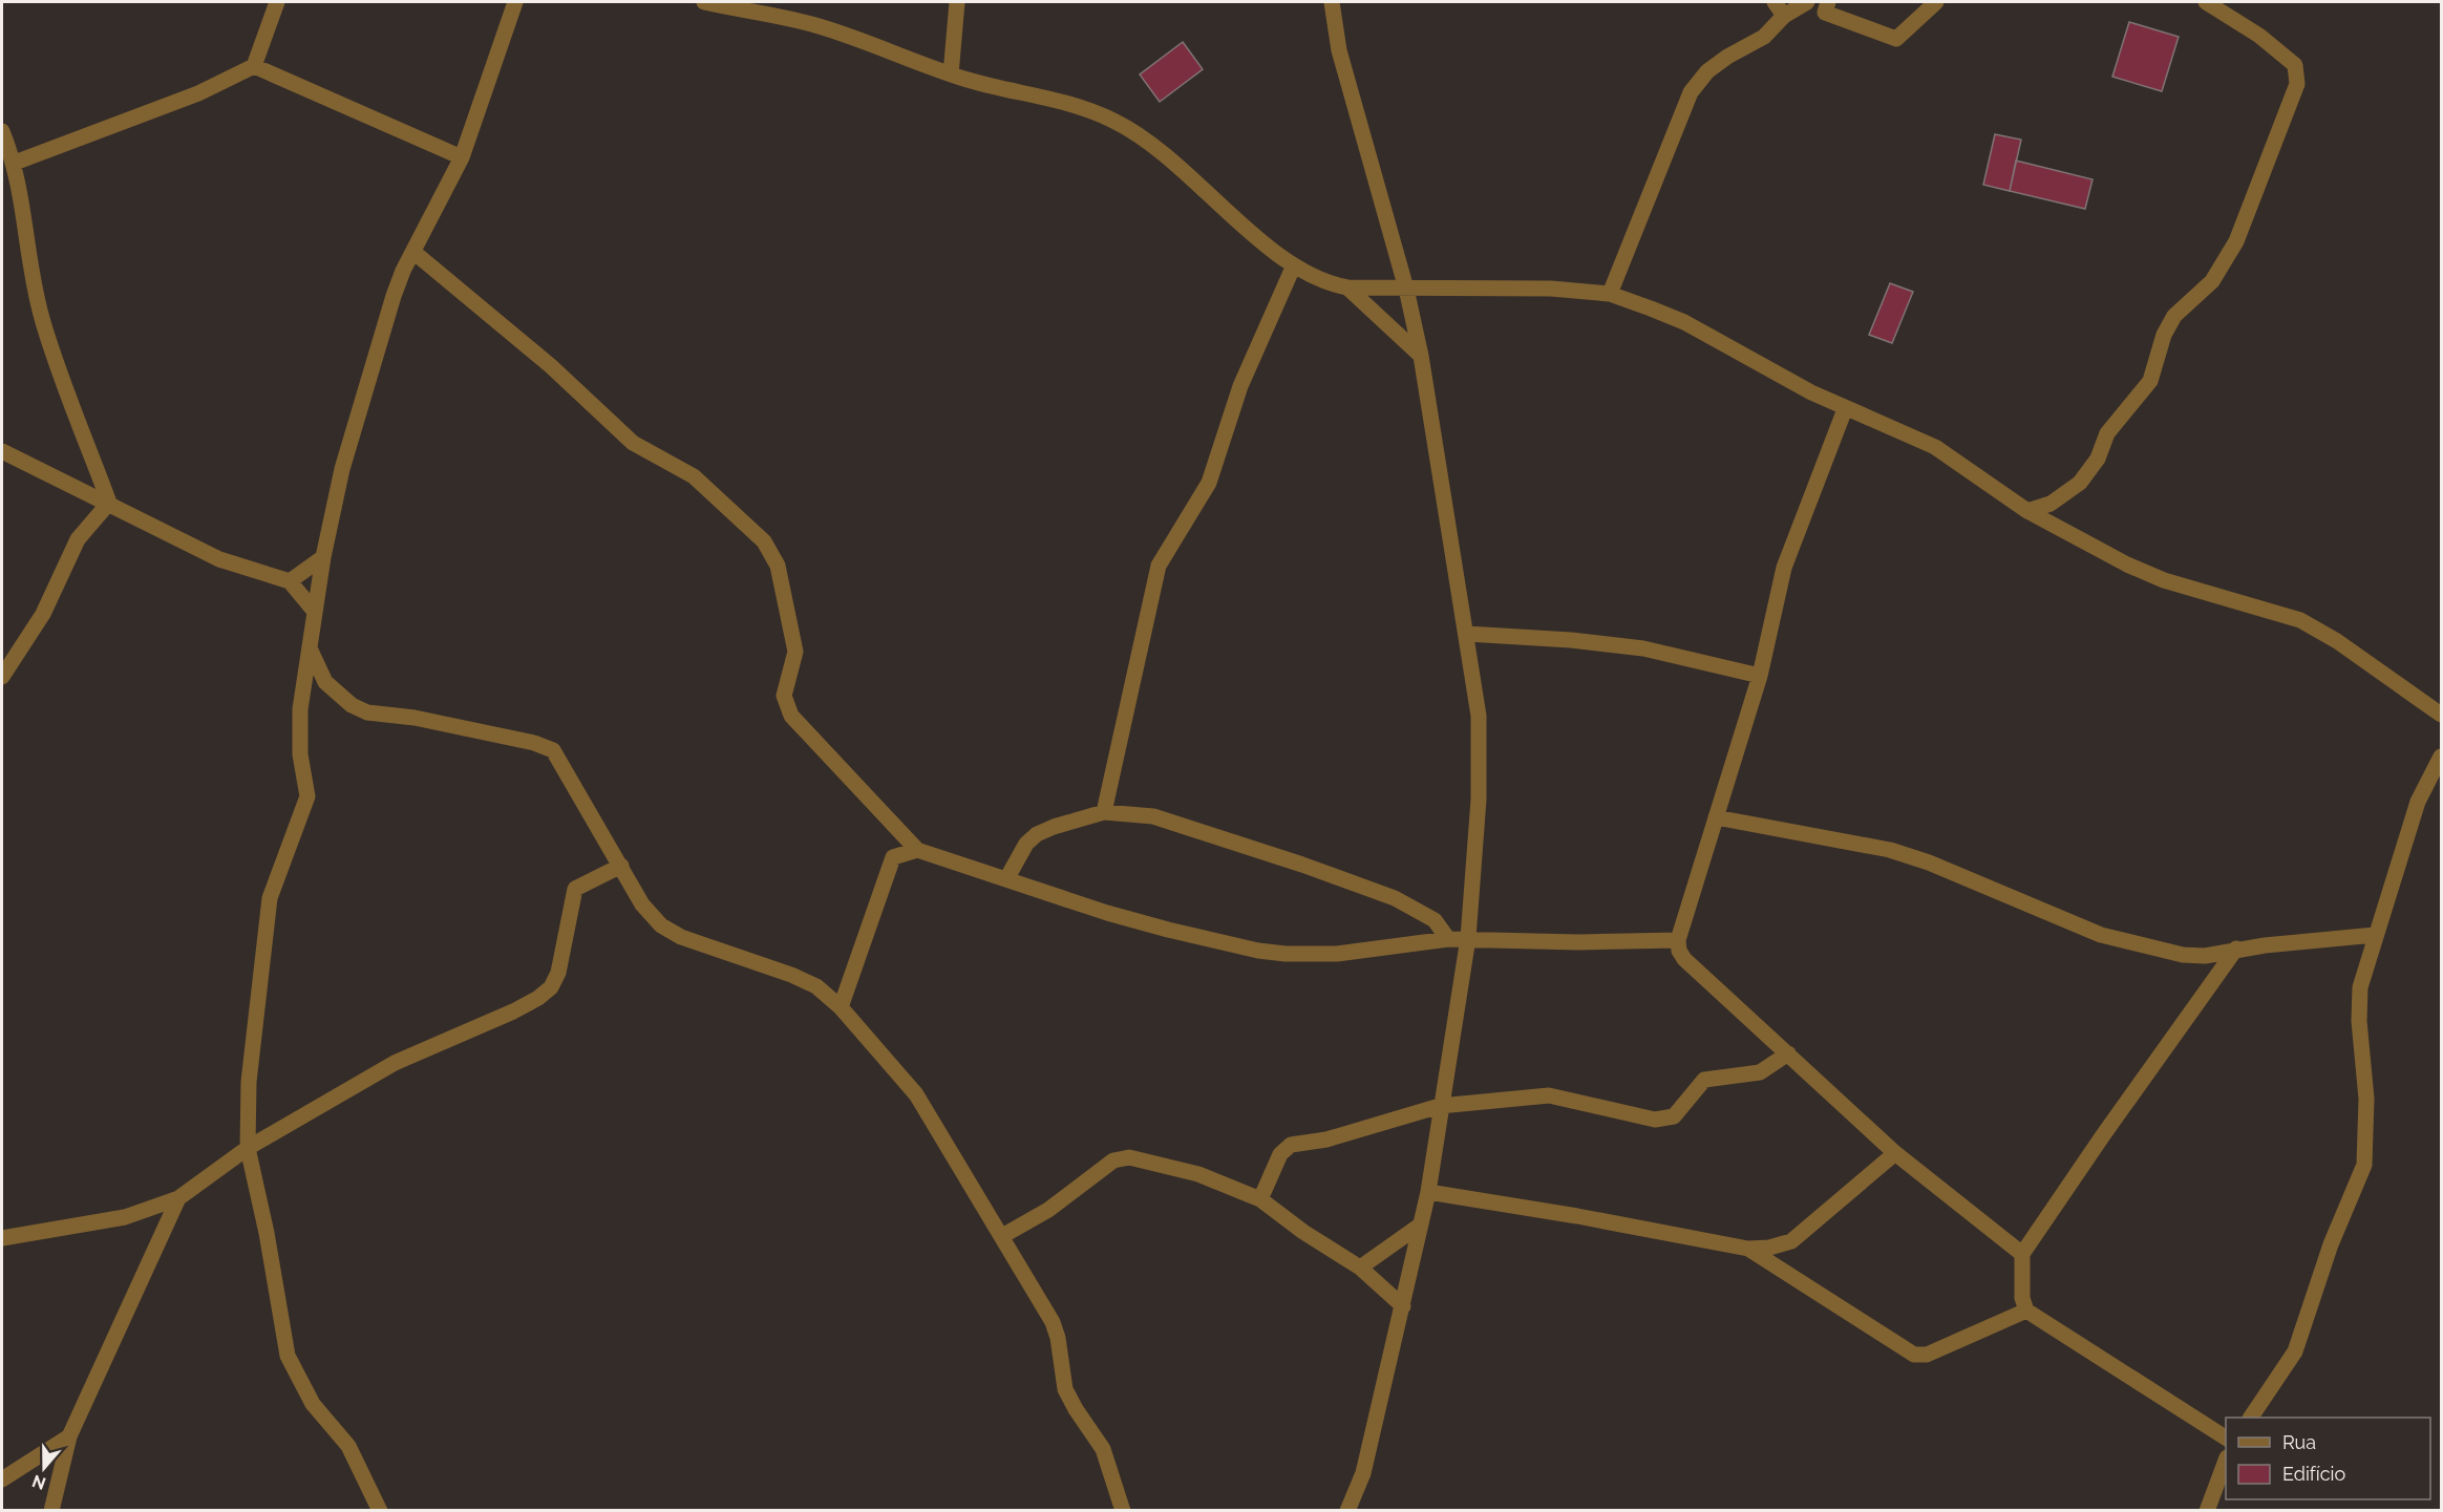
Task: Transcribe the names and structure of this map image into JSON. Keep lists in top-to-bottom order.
{
  "legend": ["Rua", "Edifício"],
  "north": "bottom"
}
